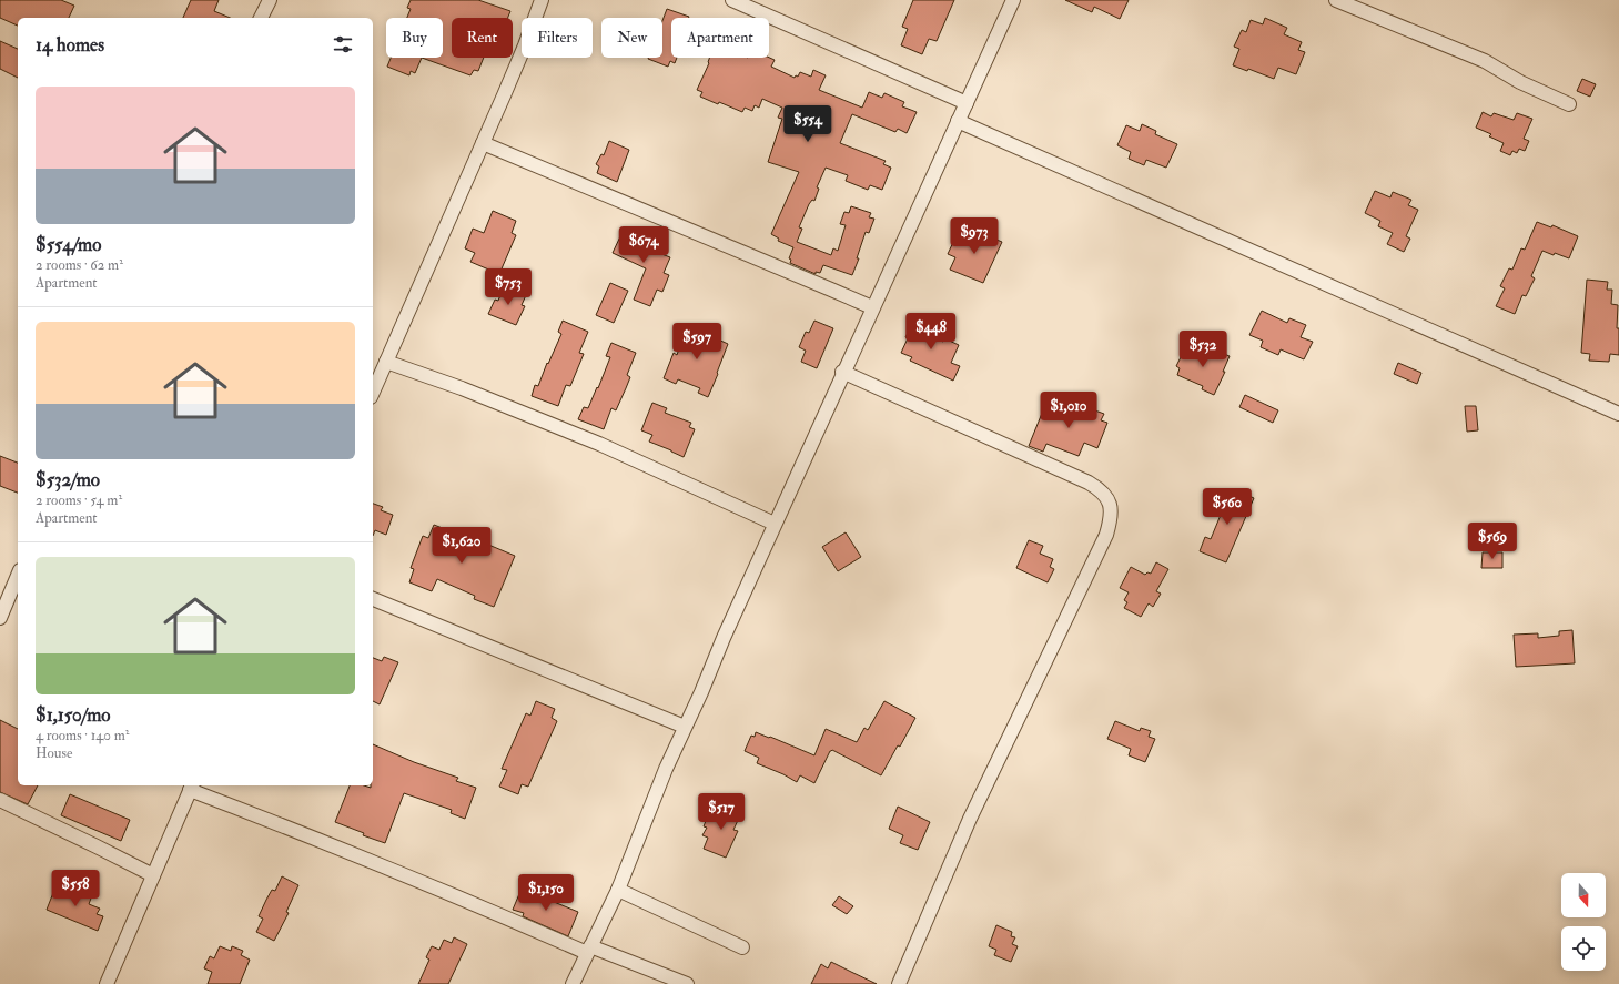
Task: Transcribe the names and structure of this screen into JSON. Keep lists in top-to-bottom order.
{
  "north": "bottom",
  "page": {
    "chip": [
      "Buy",
      "Rent",
      "Filters",
      "New",
      "Apartment"
    ],
    "heading": "14 homes",
    "list": [
      {
        "name": "$554/mo",
        "note": "2 rooms · 62 m² · Apartment"
      },
      {
        "name": "$532/mo",
        "note": "2 rooms · 54 m² · Apartment"
      },
      {
        "name": "$1,150/mo",
        "note": "4 rooms · 140 m² · House"
      }
    ],
    "price": [
      "$554",
      "$973",
      "$674",
      "$753",
      "$448",
      "$597",
      "$532",
      "$1,010",
      "$560",
      "$569",
      "$1,620",
      "$517",
      "$558",
      "$1,150"
    ]
  }
}
